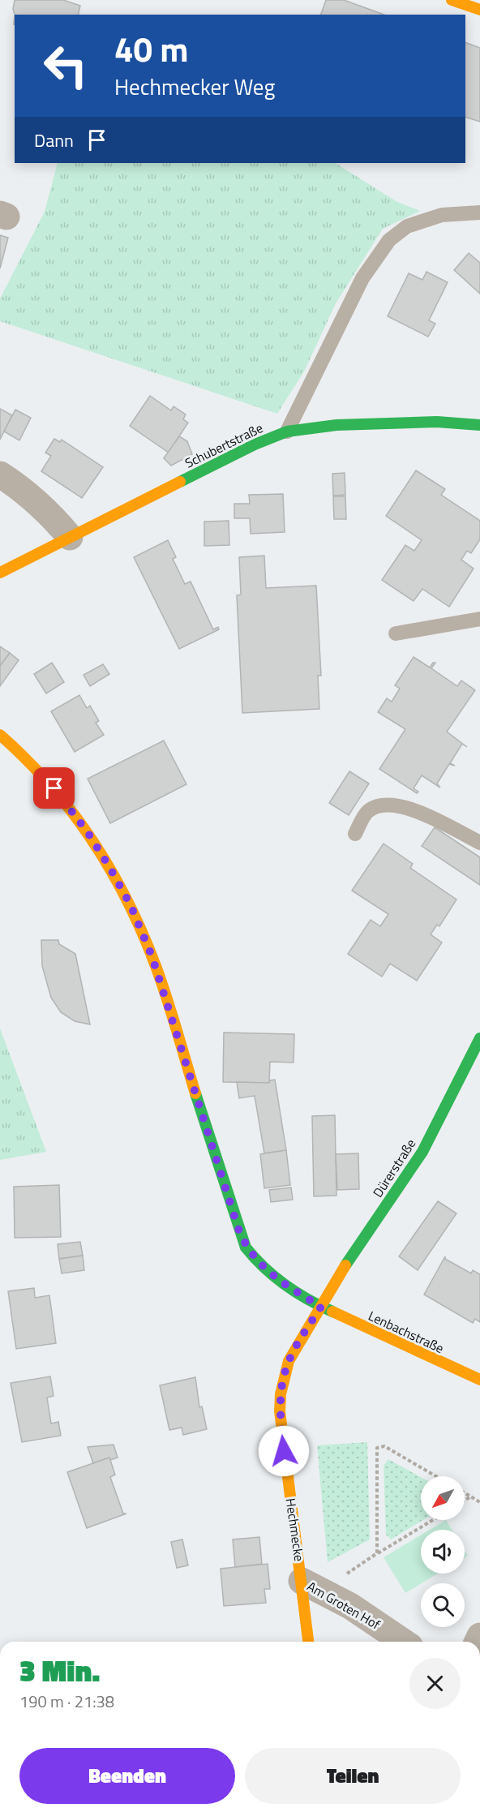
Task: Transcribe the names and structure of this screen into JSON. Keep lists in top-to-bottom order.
{
  "streets": {
    "street": [
      "Schubertstraße",
      "Dürerstraße",
      "Lenbachstraße",
      "Hechmecke",
      "Am Groten Hof"
    ]
  },
  "crossings": [
    ["Dürerstraße", "Lenbachstraße"],
    ["Dürerstraße", "Hechmecke"],
    ["Lenbachstraße", "Hechmecke"],
    ["Hechmecke", "Am Groten Hof"]
  ],
  "north": "bottom left",
  "page": {
    "turn": ["40 m", "Hechmecker Weg"],
    "then": "Dann",
    "heading": ["3 Min.", "190 m · 21:38"],
    "buttons": ["Beenden", "Teilen"]
  }
}
